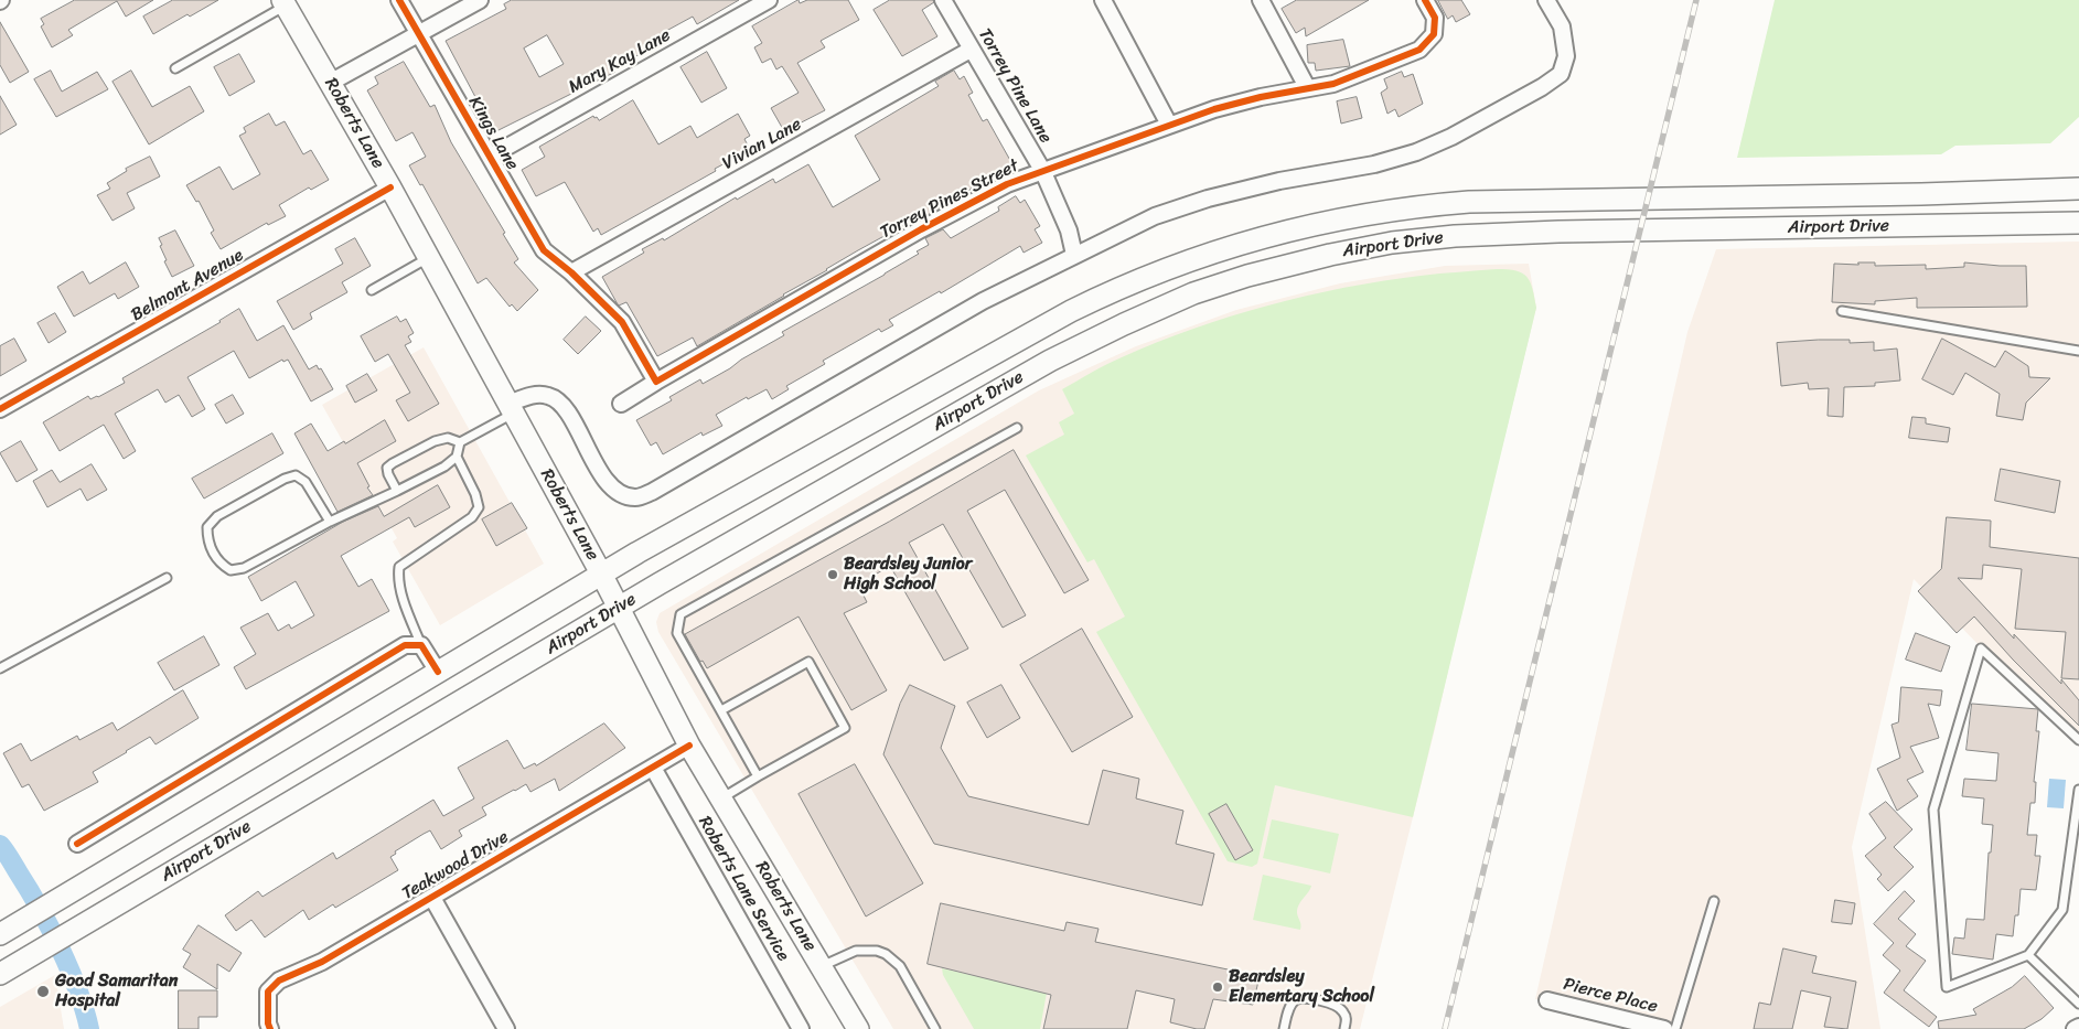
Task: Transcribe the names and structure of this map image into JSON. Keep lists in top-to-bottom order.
{
  "streets": {
    "main road": ["Roberts Lane", "Airport Drive"],
    "street": [
      "Mary Kay Lane",
      "Torrey Pine Lane",
      "Kings Lane",
      "Vivian Lane",
      "Torrey Pines Street",
      "Belmont Avenue",
      "Teakwood Drive",
      "Roberts Lane Service",
      "Pierce Place"
    ]
  },
  "crossings": [
    ["Mary Kay Lane", "Kings Lane"],
    ["Torrey Pine Lane", "Vivian Lane"],
    ["Torrey Pine Lane", "Torrey Pines Street"],
    ["Roberts Lane", "Airport Drive"],
    ["Roberts Lane", "Belmont Avenue"],
    ["Roberts Lane", "Teakwood Drive"],
    ["Kings Lane", "Vivian Lane"],
    ["Teakwood Drive", "Roberts Lane Service"]
  ],
  "places": ["Beardsley Junior High School", "Beardsley Elementary School", "Good Samaritan Hospital"]
}
